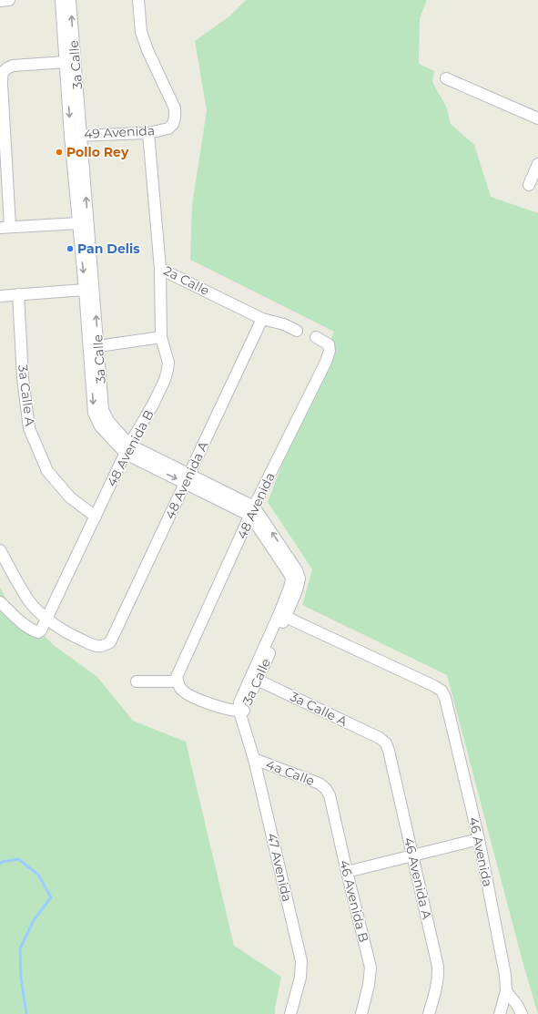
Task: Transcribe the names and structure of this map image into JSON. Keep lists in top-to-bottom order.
{
  "streets": {
    "street": [
      "3a Calle",
      "49 Avenida",
      "2a Calle",
      "3a Calle A",
      "48 Avenida B",
      "48 Avenida A",
      "48 Avenida",
      "4a Calle",
      "46 Avenida",
      "47 Avenida",
      "46 Avenida A",
      "46 Avenida B"
    ]
  },
  "crossings": [
    ["3a Calle", "49 Avenida"],
    ["3a Calle", "3a Calle A"],
    ["3a Calle", "48 Avenida B"],
    ["3a Calle", "48 Avenida A"],
    ["3a Calle", "48 Avenida"],
    ["3a Calle", "46 Avenida"],
    ["3a Calle", "47 Avenida"],
    ["49 Avenida", "2a Calle"],
    ["2a Calle", "48 Avenida B"],
    ["2a Calle", "48 Avenida A"],
    ["3a Calle A", "48 Avenida B"],
    ["3a Calle A", "46 Avenida A"],
    ["48 Avenida B", "48 Avenida A"],
    ["4a Calle", "47 Avenida"],
    ["4a Calle", "46 Avenida B"]
  ],
  "places": ["Pollo Rey", "Pan Delis"]
}
